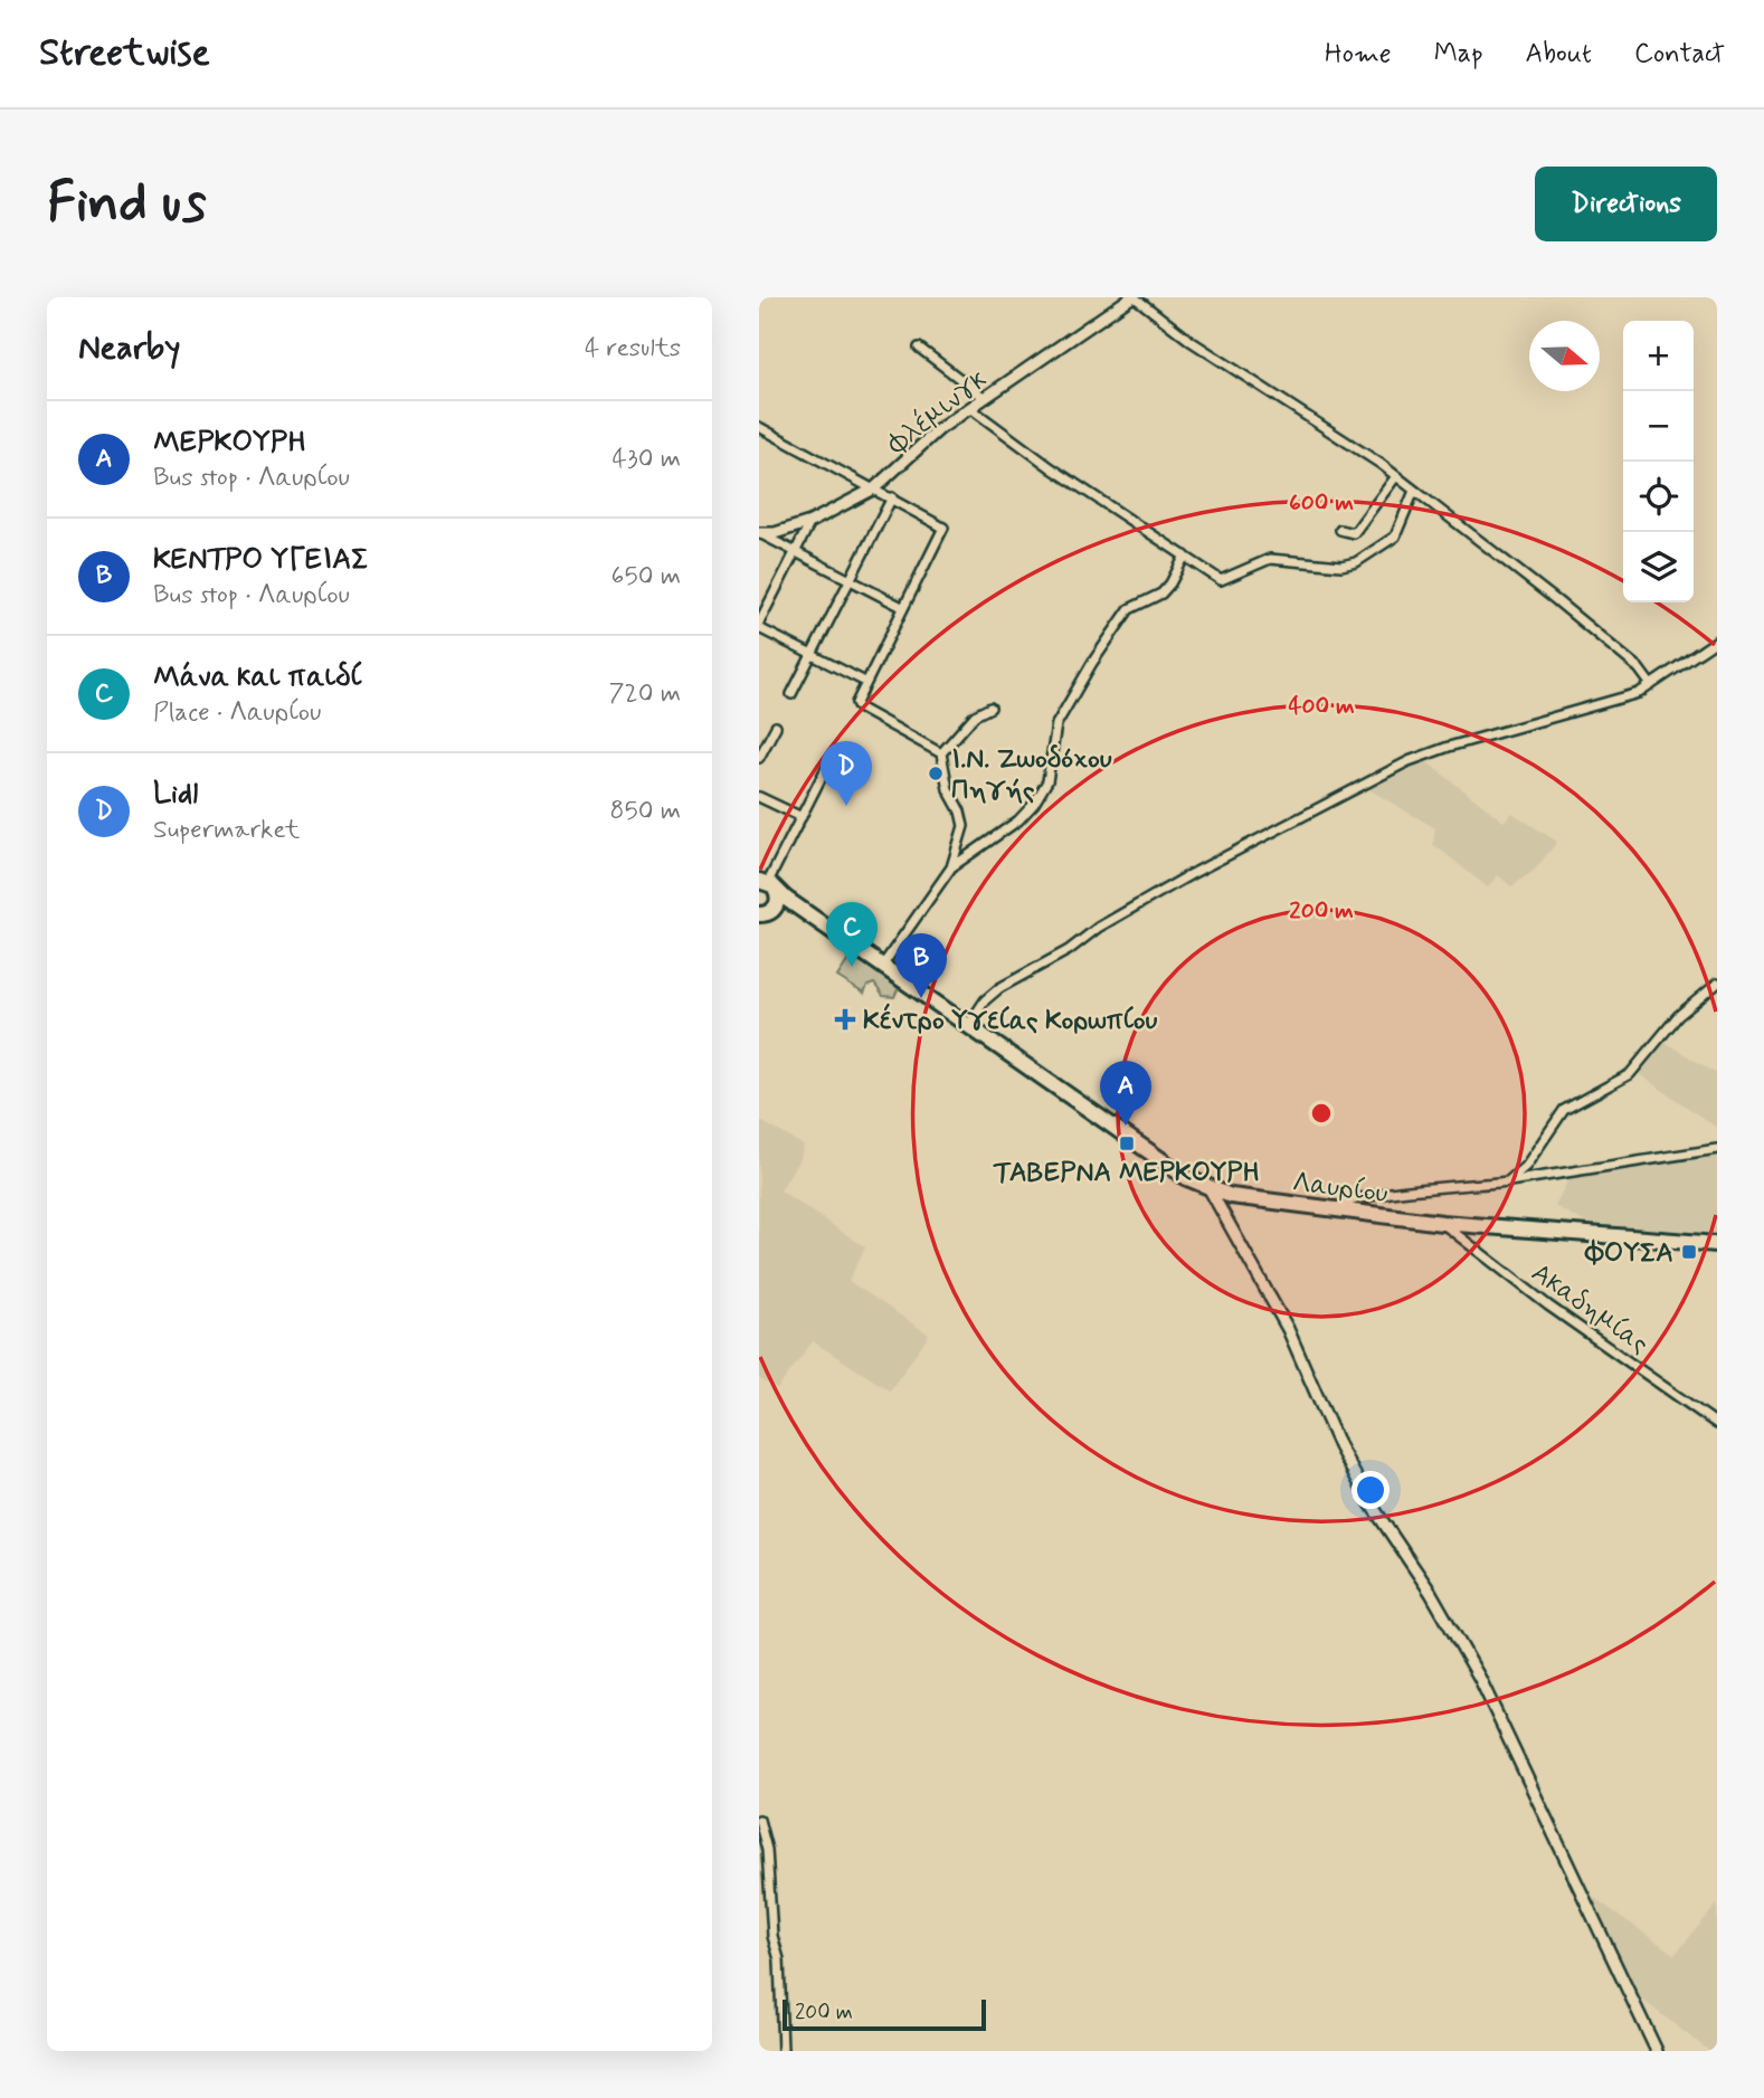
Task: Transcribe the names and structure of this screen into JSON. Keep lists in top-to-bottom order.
{
  "streets": {
    "main road": ["Λαυρίου"],
    "street": ["Φλέμινγκ", "Ακαδημίας"]
  },
  "crossings": [
    ["Λαυρίου", "Ακαδημίας"]
  ],
  "places": {
    "other": ["Ι.Ν. Ζωοδόχου Πηγής"],
    "health": ["Κέντρο Υγείας Κορωπίου"],
    "transit": ["ΤΑΒΕΡΝΑ ΜΕΡΚΟΥΡΗ", "ΦΟΥΣΑ"]
  },
  "scale_bar": "200 m",
  "north": "right",
  "page": {
    "header": "Streetwise",
    "nav": [
      "Home",
      "Map",
      "About",
      "Contact"
    ],
    "buttons": "Directions",
    "title": "Find us",
    "heading": ["Nearby", "4 results"],
    "map_buttons": ["+", "−"],
    "list": [
      {
        "mark": "A",
        "name": "ΜΕΡΚΟΥΡΗ",
        "note": "Bus stop · Λαυρίου",
        "value": "430 m"
      },
      {
        "mark": "B",
        "name": "ΚΕΝΤΡΟ ΥΓΕΙΑΣ",
        "note": "Bus stop · Λαυρίου",
        "value": "650 m"
      },
      {
        "mark": "C",
        "name": "Μάνα και παιδί",
        "note": "Place · Λαυρίου",
        "value": "720 m"
      },
      {
        "mark": "D",
        "name": "Lidl",
        "note": "Supermarket",
        "value": "850 m"
      }
    ],
    "pins": [
      "D",
      "C",
      "B",
      "A"
    ],
    "scale": "200 m"
  },
  "rings": ["600 m", "400 m", "200 m"]
}
